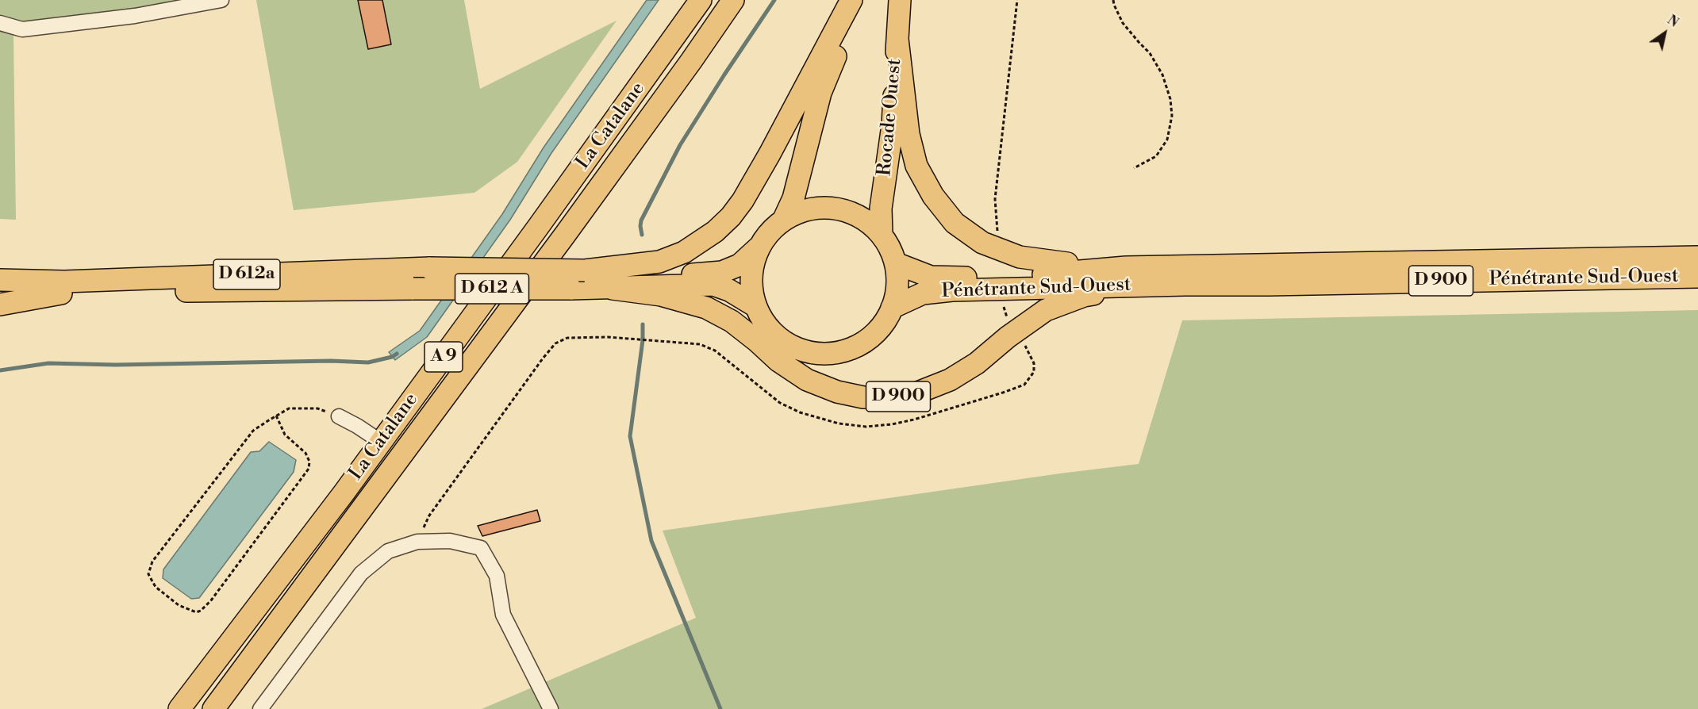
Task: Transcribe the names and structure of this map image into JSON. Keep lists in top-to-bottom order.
{
  "streets": {
    "highway": [
      "Rocade Ouest",
      "La Catalane",
      "D 612a",
      "Pénétrante Sud-Ouest",
      "D 900",
      "D 612 A",
      "A 9"
    ]
  },
  "crossings": [
    ["Rocade Ouest", "Pénétrante Sud-Ouest"],
    ["D 612a", "Pénétrante Sud-Ouest"],
    ["D 612a", "D 612 A"]
  ],
  "north": "top right"
}
